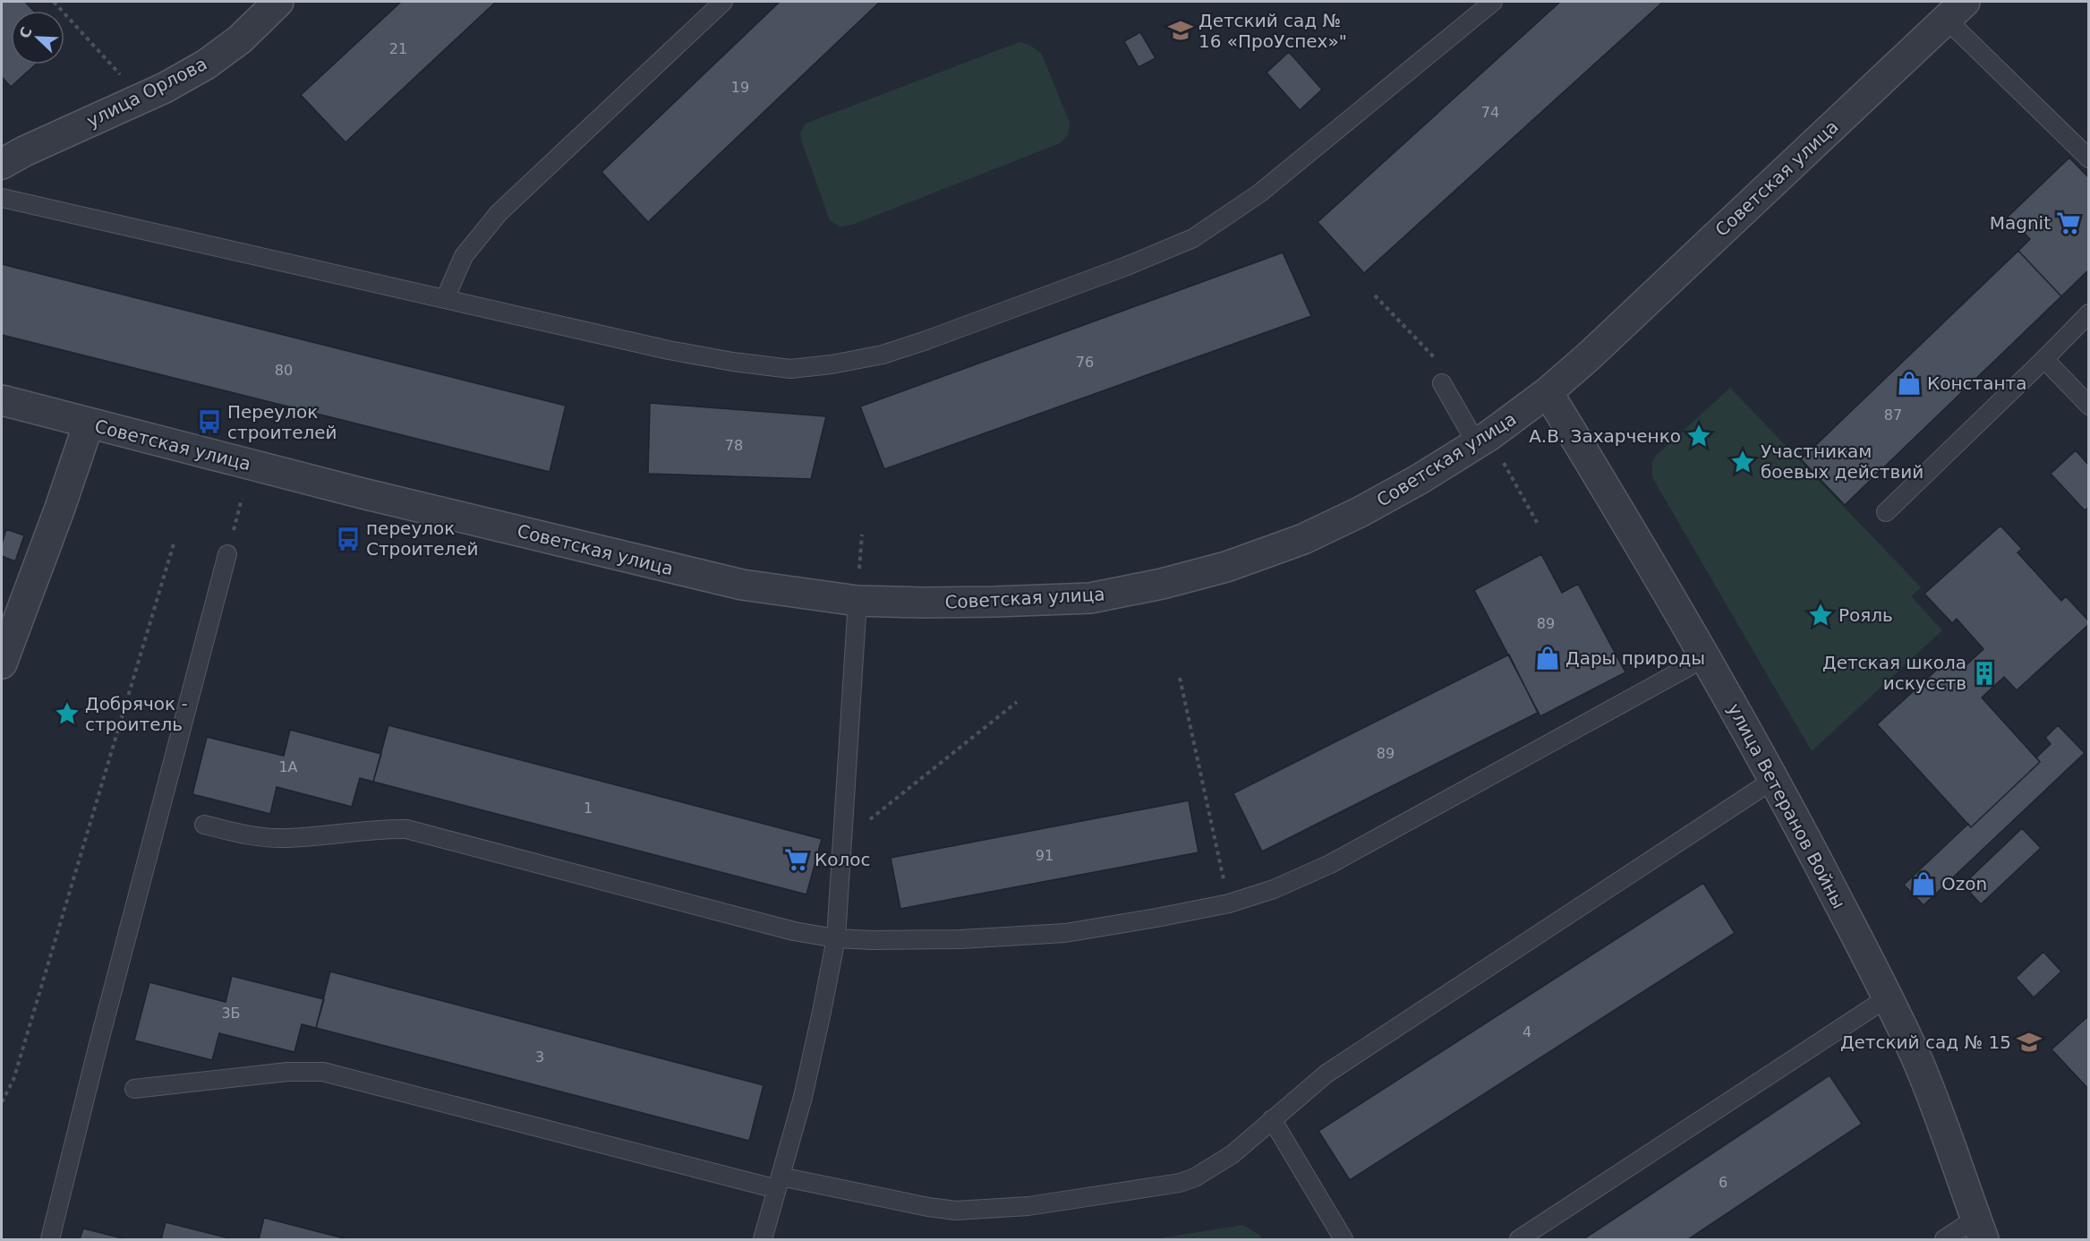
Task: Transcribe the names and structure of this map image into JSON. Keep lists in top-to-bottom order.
{
  "streets": {
    "street": ["улица Орлова", "Советская улица", "улица Ветеранов Войны"]
  },
  "crossings": [
    ["Советская улица", "улица Ветеранов Войны"]
  ],
  "places": {
    "school or university": ["Детский сад № 16 «ПроУспех»\"", "Детский сад № 15"],
    "supermarket": ["Magnit", "Колос"],
    "shop": ["Константа", "Дары природы", "Ozon"],
    "bus stop": ["Переулок строителей", "переулок Строителей"],
    "place": [
      "А.В. Захарченко",
      "Участникам боевых действий",
      "Рояль",
      "Добрячок - строитель"
    ],
    "building": ["Детская школа искусств"]
  },
  "house_numbers": [
    "21",
    "19",
    "74",
    "76",
    "80",
    "87",
    "78",
    "89",
    "89",
    "1А",
    "1",
    "91",
    "3Б",
    "4",
    "3",
    "6"
  ],
  "north": "top left"
}
